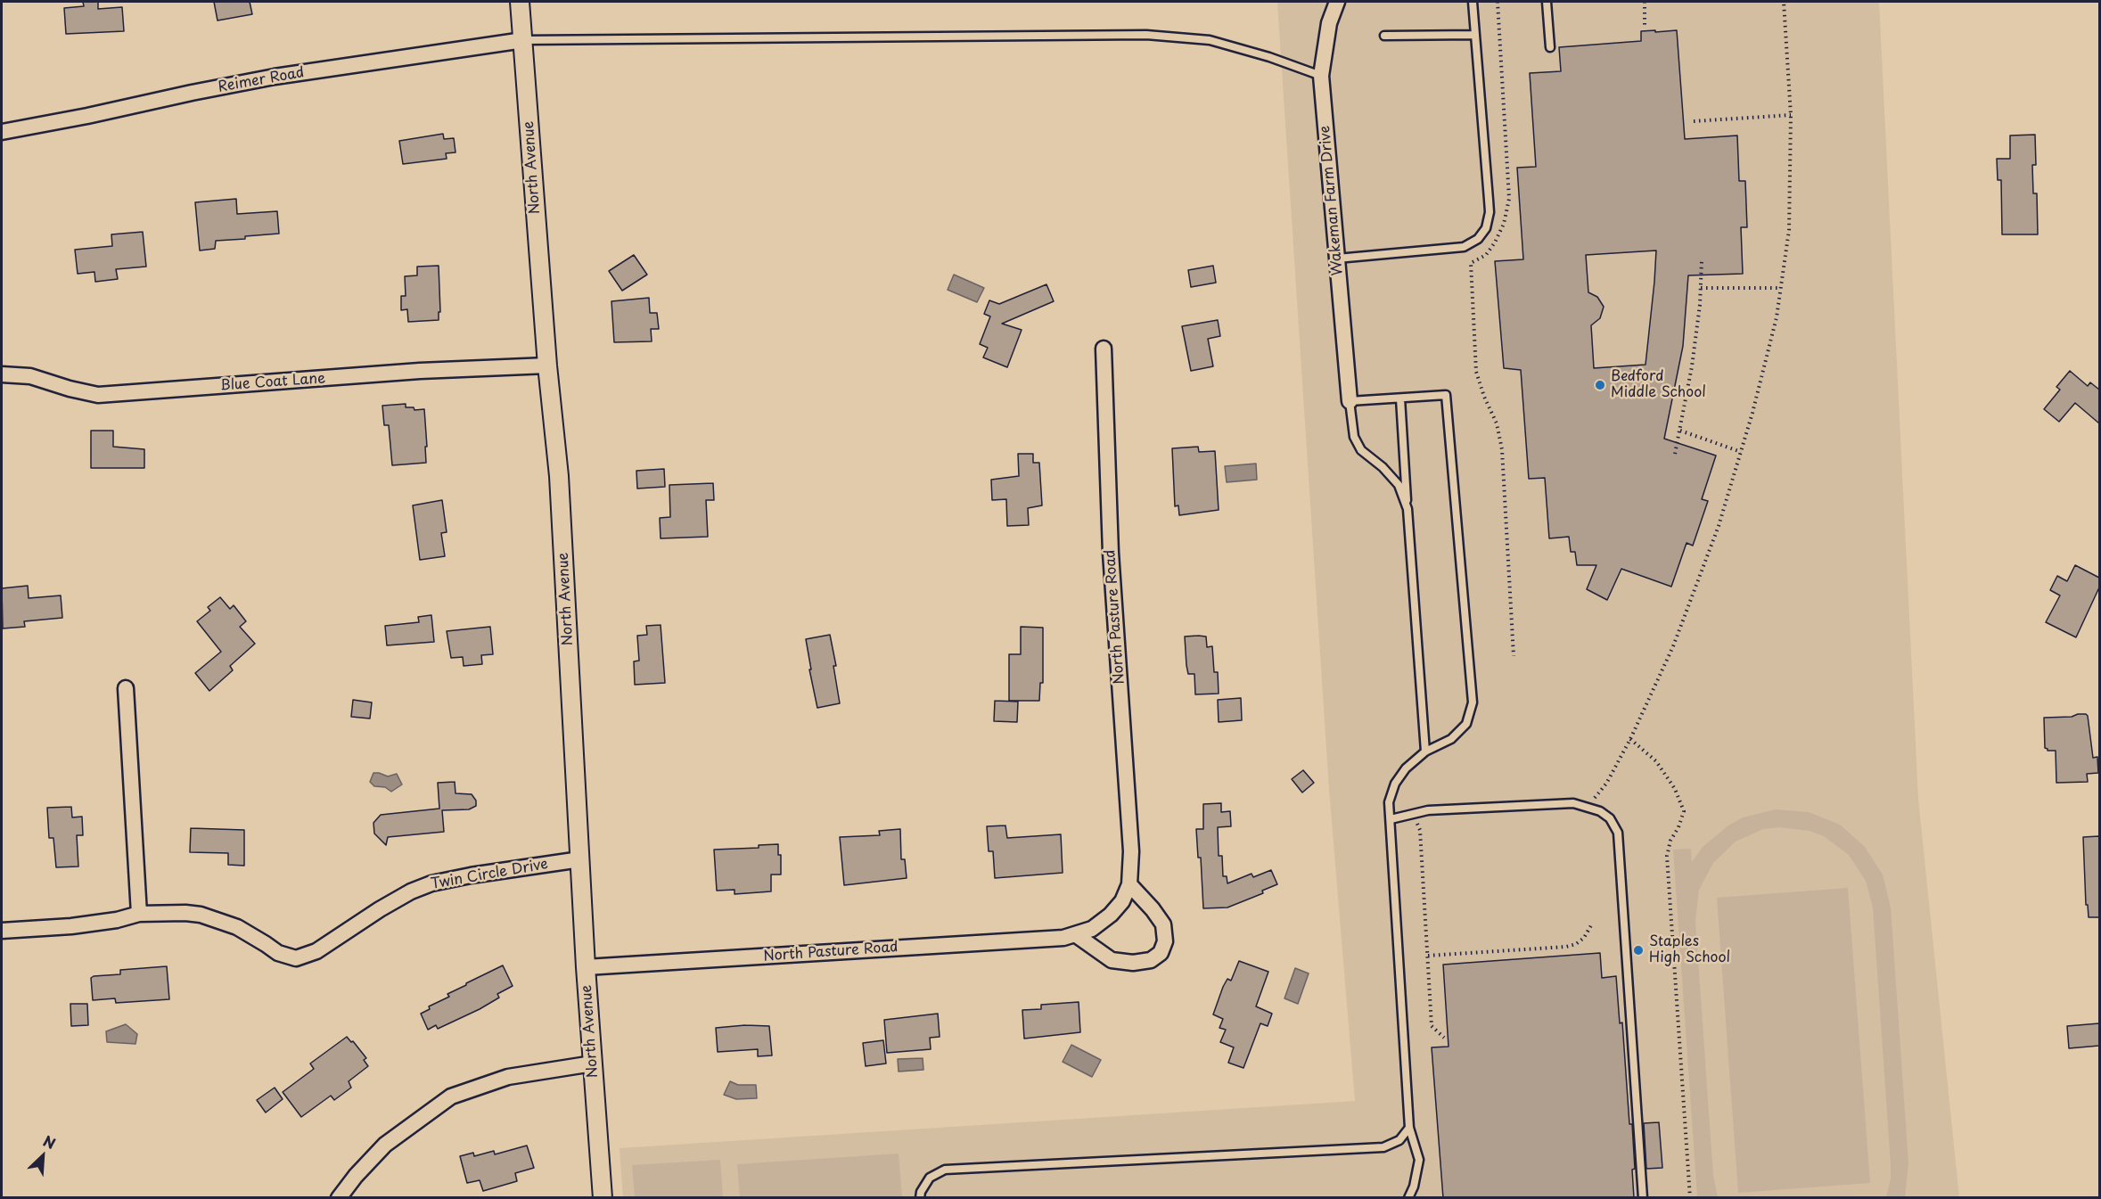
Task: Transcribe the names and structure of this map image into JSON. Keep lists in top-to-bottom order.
{
  "streets": {
    "street": [
      "Reimer Road",
      "North Avenue",
      "Wakeman Farm Drive",
      "Blue Coat Lane",
      "North Pasture Road",
      "Twin Circle Drive"
    ]
  },
  "crossings": [
    ["Reimer Road", "North Avenue"],
    ["North Avenue", "Blue Coat Lane"],
    ["North Avenue", "North Pasture Road"],
    ["North Avenue", "Twin Circle Drive"]
  ],
  "places": ["Bedford Middle School", "Staples High School"],
  "north": "top right"
}
